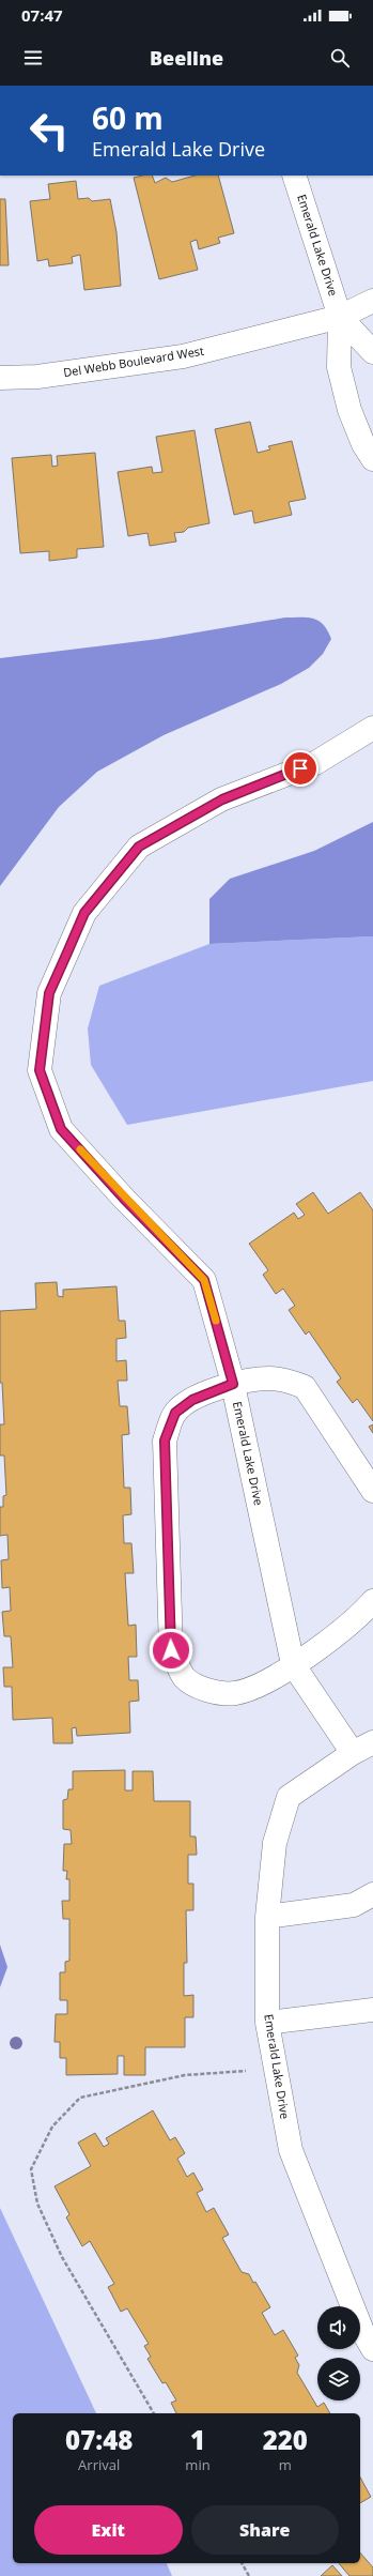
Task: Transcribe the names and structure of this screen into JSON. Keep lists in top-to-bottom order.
{
  "streets": {
    "street": ["Emerald Lake Drive", "Del Webb Boulevard West"]
  },
  "crossings": [
    ["Emerald Lake Drive", "Del Webb Boulevard West"]
  ],
  "page": {
    "status": "07:47",
    "header": "Beeline",
    "turn": ["60 m", "Emerald Lake Drive"],
    "eta": [
      "07:48",
      "Arrival",
      "1",
      "min",
      "220",
      "m"
    ],
    "buttons": ["Exit", "Share"]
  }
}
